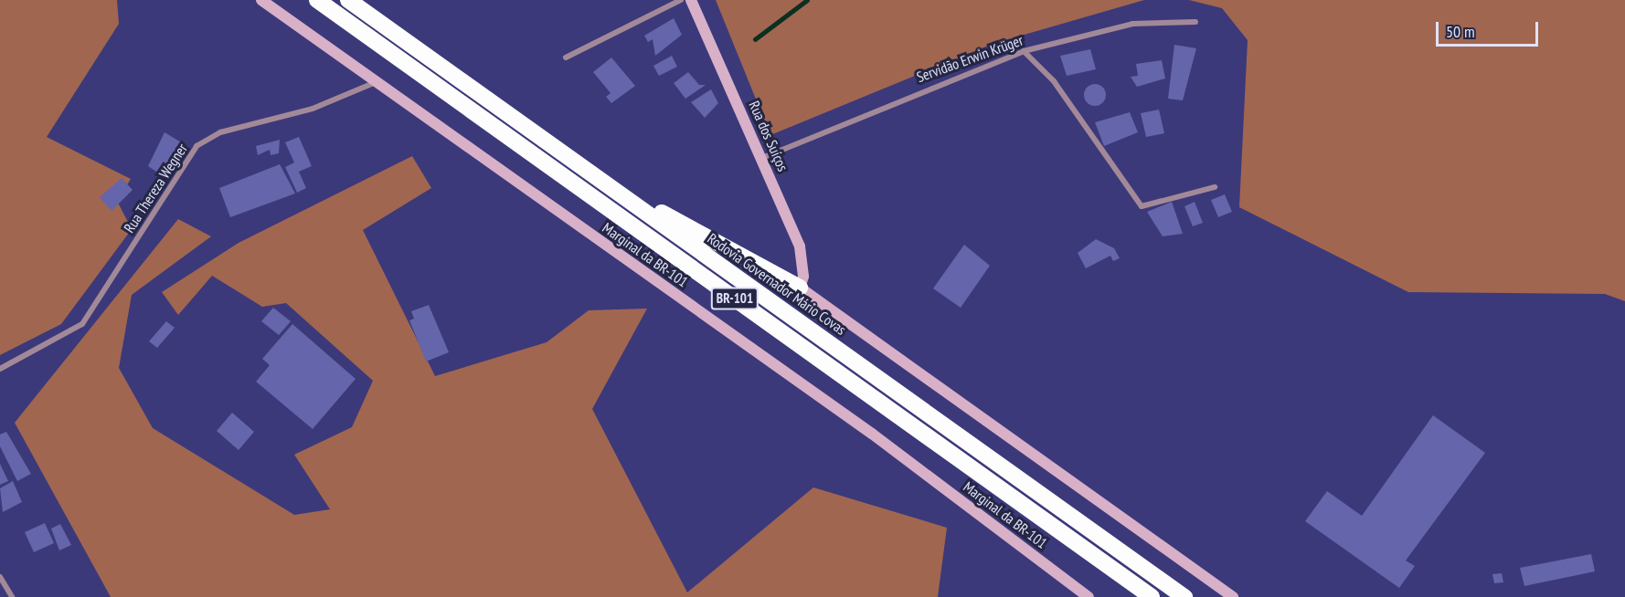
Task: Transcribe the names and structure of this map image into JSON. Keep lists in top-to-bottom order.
{
  "streets": {
    "highway": ["Rodovia Governador Mário Covas", "BR-101"],
    "main road": ["Rua dos Suíços", "Marginal da BR-101"],
    "street": ["Servidão Erwin Krüger", "Rua Thereza Wegner"]
  },
  "crossings": [
    ["Servidão Erwin Krüger", "Rua dos Suíços"],
    ["Rua Thereza Wegner", "Marginal da BR-101"]
  ],
  "scale_bar": "50 m"
}
